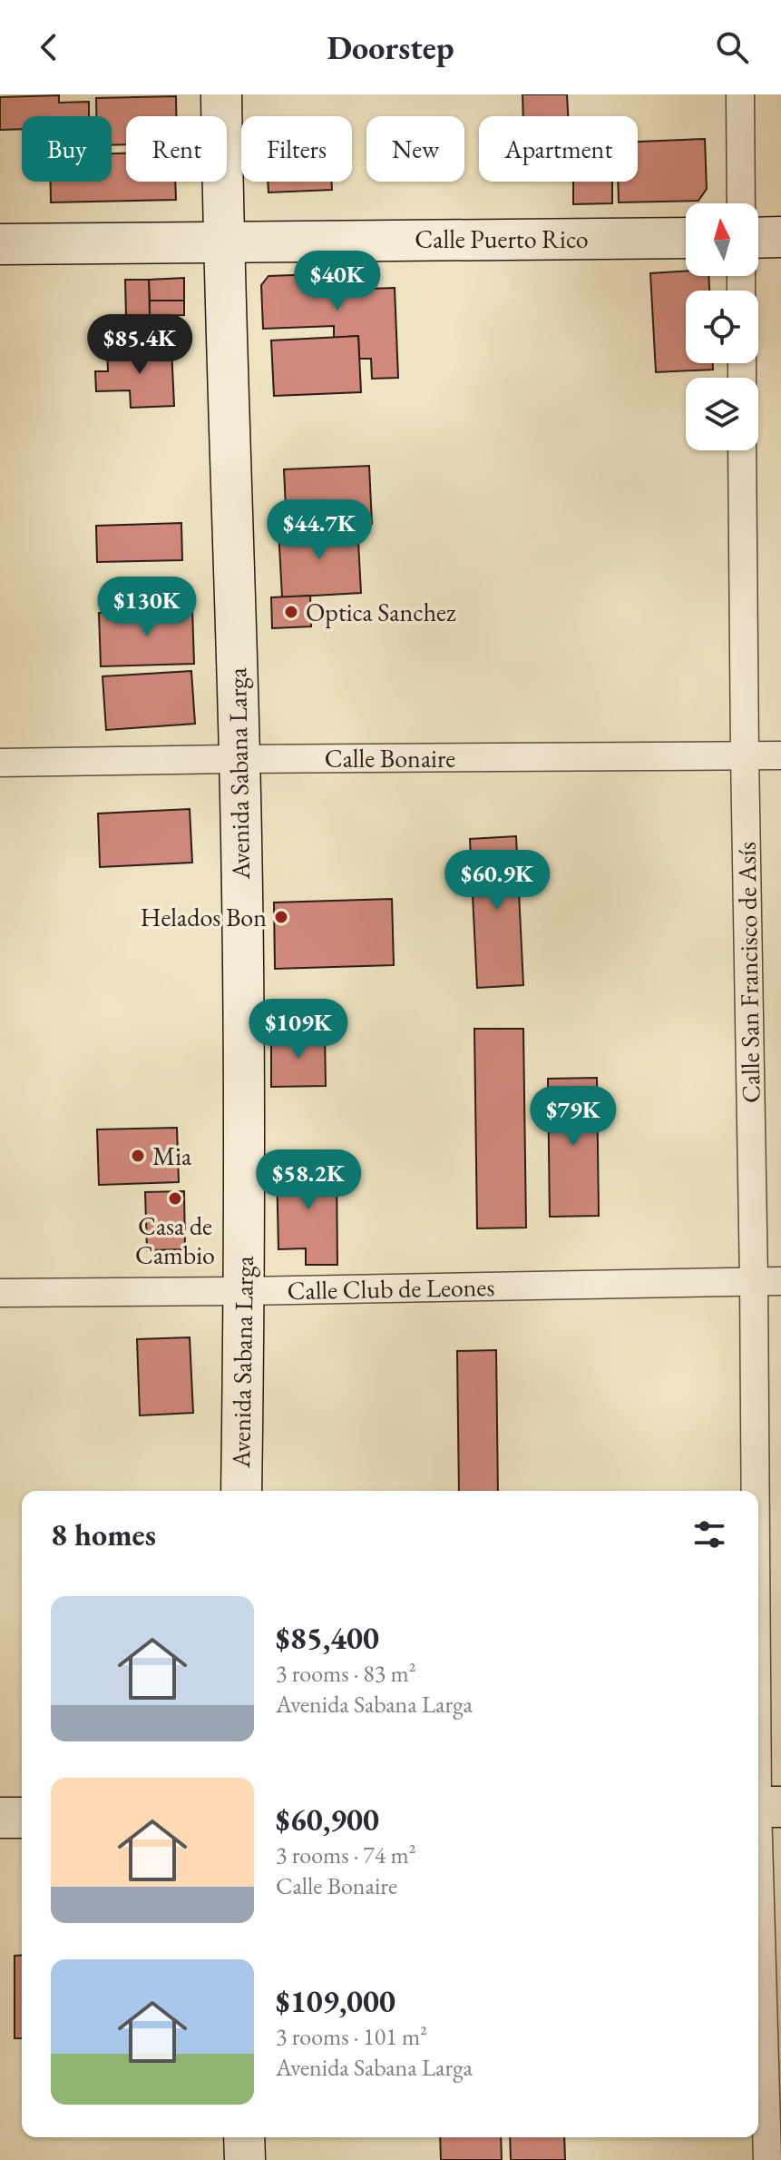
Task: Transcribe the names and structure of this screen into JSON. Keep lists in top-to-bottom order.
{
  "streets": {
    "main road": ["Calle Puerto Rico", "Avenida Sabana Larga"],
    "street": ["Calle Bonaire", "Calle San Francisco de Asís", "Calle Club de Leones"]
  },
  "crossings": [
    ["Calle Puerto Rico", "Avenida Sabana Larga"],
    ["Calle Bonaire", "Avenida Sabana Larga"],
    ["Calle Bonaire", "Calle San Francisco de Asís"],
    ["Avenida Sabana Larga", "Calle Club de Leones"],
    ["Calle San Francisco de Asís", "Calle Club de Leones"]
  ],
  "places": [
    "Optica Sanchez",
    "Helados Bon",
    "Mia",
    "Casa de Cambio"
  ],
  "north": "top",
  "page": {
    "header": "Doorstep",
    "chip": [
      "Buy",
      "Rent",
      "Filters",
      "New",
      "Apartment"
    ],
    "price": [
      "$40K",
      "$85.4K",
      "$44.7K",
      "$130K",
      "$60.9K",
      "$109K",
      "$79K",
      "$58.2K"
    ],
    "heading": "8 homes",
    "list": [
      {
        "name": "$85,400",
        "note": "3 rooms · 83 m² · Avenida Sabana Larga"
      },
      {
        "name": "$60,900",
        "note": "3 rooms · 74 m² · Calle Bonaire"
      },
      {
        "name": "$109,000",
        "note": "3 rooms · 101 m² · Avenida Sabana Larga"
      }
    ]
  }
}
